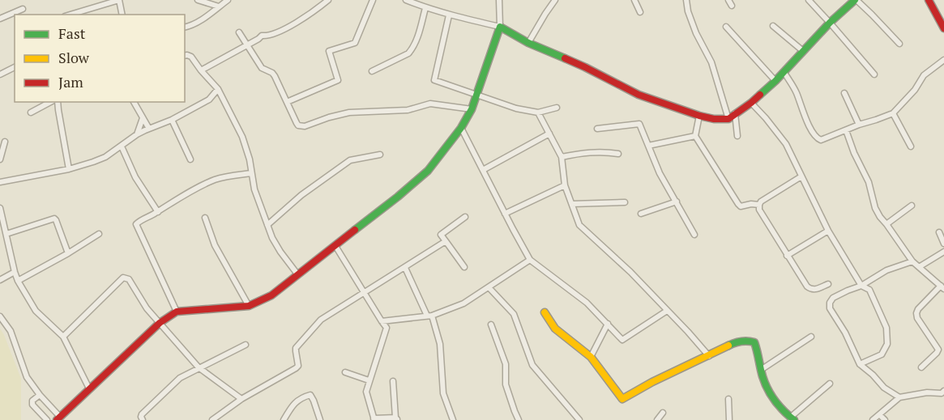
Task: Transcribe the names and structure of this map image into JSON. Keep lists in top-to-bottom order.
{
  "legend": ["Fast", "Slow", "Jam"]
}
